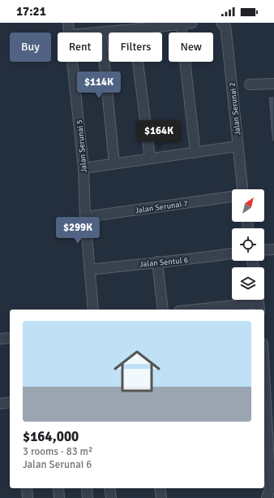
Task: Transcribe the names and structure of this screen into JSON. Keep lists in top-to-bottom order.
{
  "streets": {
    "street": [
      "Jalan Serunai 2",
      "Jalan Serunai 5",
      "Jalan Serunai 7",
      "Jalan Sentul 6"
    ]
  },
  "crossings": [
    ["Jalan Serunai 5", "Jalan Serunai 7"],
    ["Jalan Serunai 5", "Jalan Sentul 6"]
  ],
  "north": "top right",
  "page": {
    "status": "17:21",
    "chip": [
      "Buy",
      "Rent",
      "Filters",
      "New"
    ],
    "price": ["$114K", "$164K", "$299K"],
    "list": [
      {
        "name": "$164,000",
        "note": "3 rooms · 83 m² · Jalan Serunai 6"
      }
    ]
  }
}
